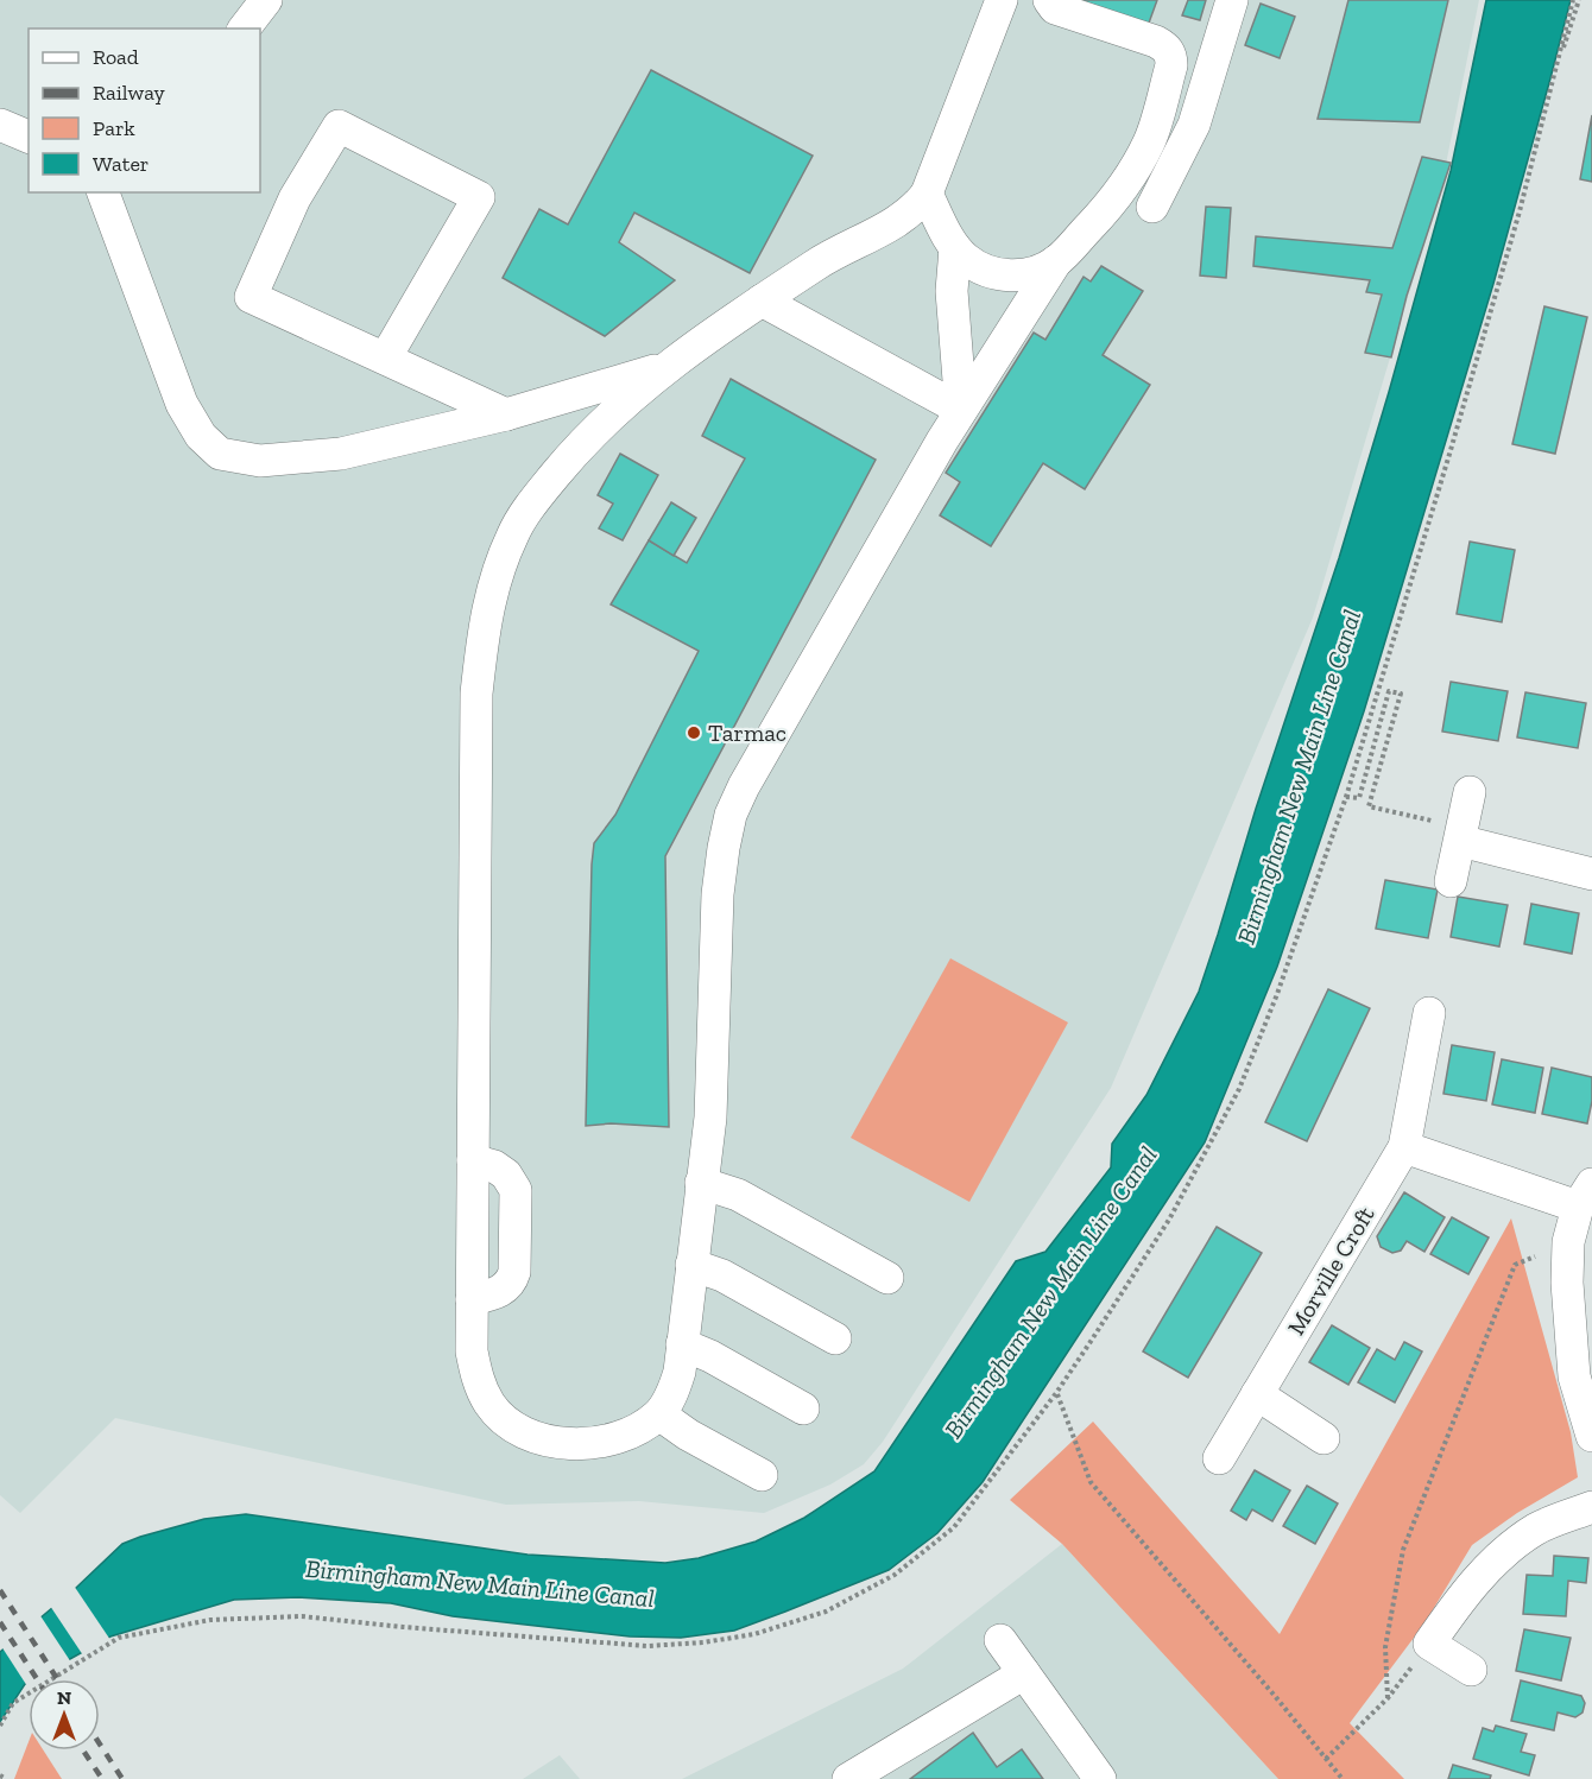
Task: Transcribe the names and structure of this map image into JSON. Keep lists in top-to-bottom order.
{
  "streets": {
    "street": ["Morville Croft"]
  },
  "water": ["Birmingham New Main Line Canal"],
  "places": ["Tarmac"],
  "legend": [
    "Road",
    "Railway",
    "Park",
    "Water"
  ],
  "north": "top"
}
